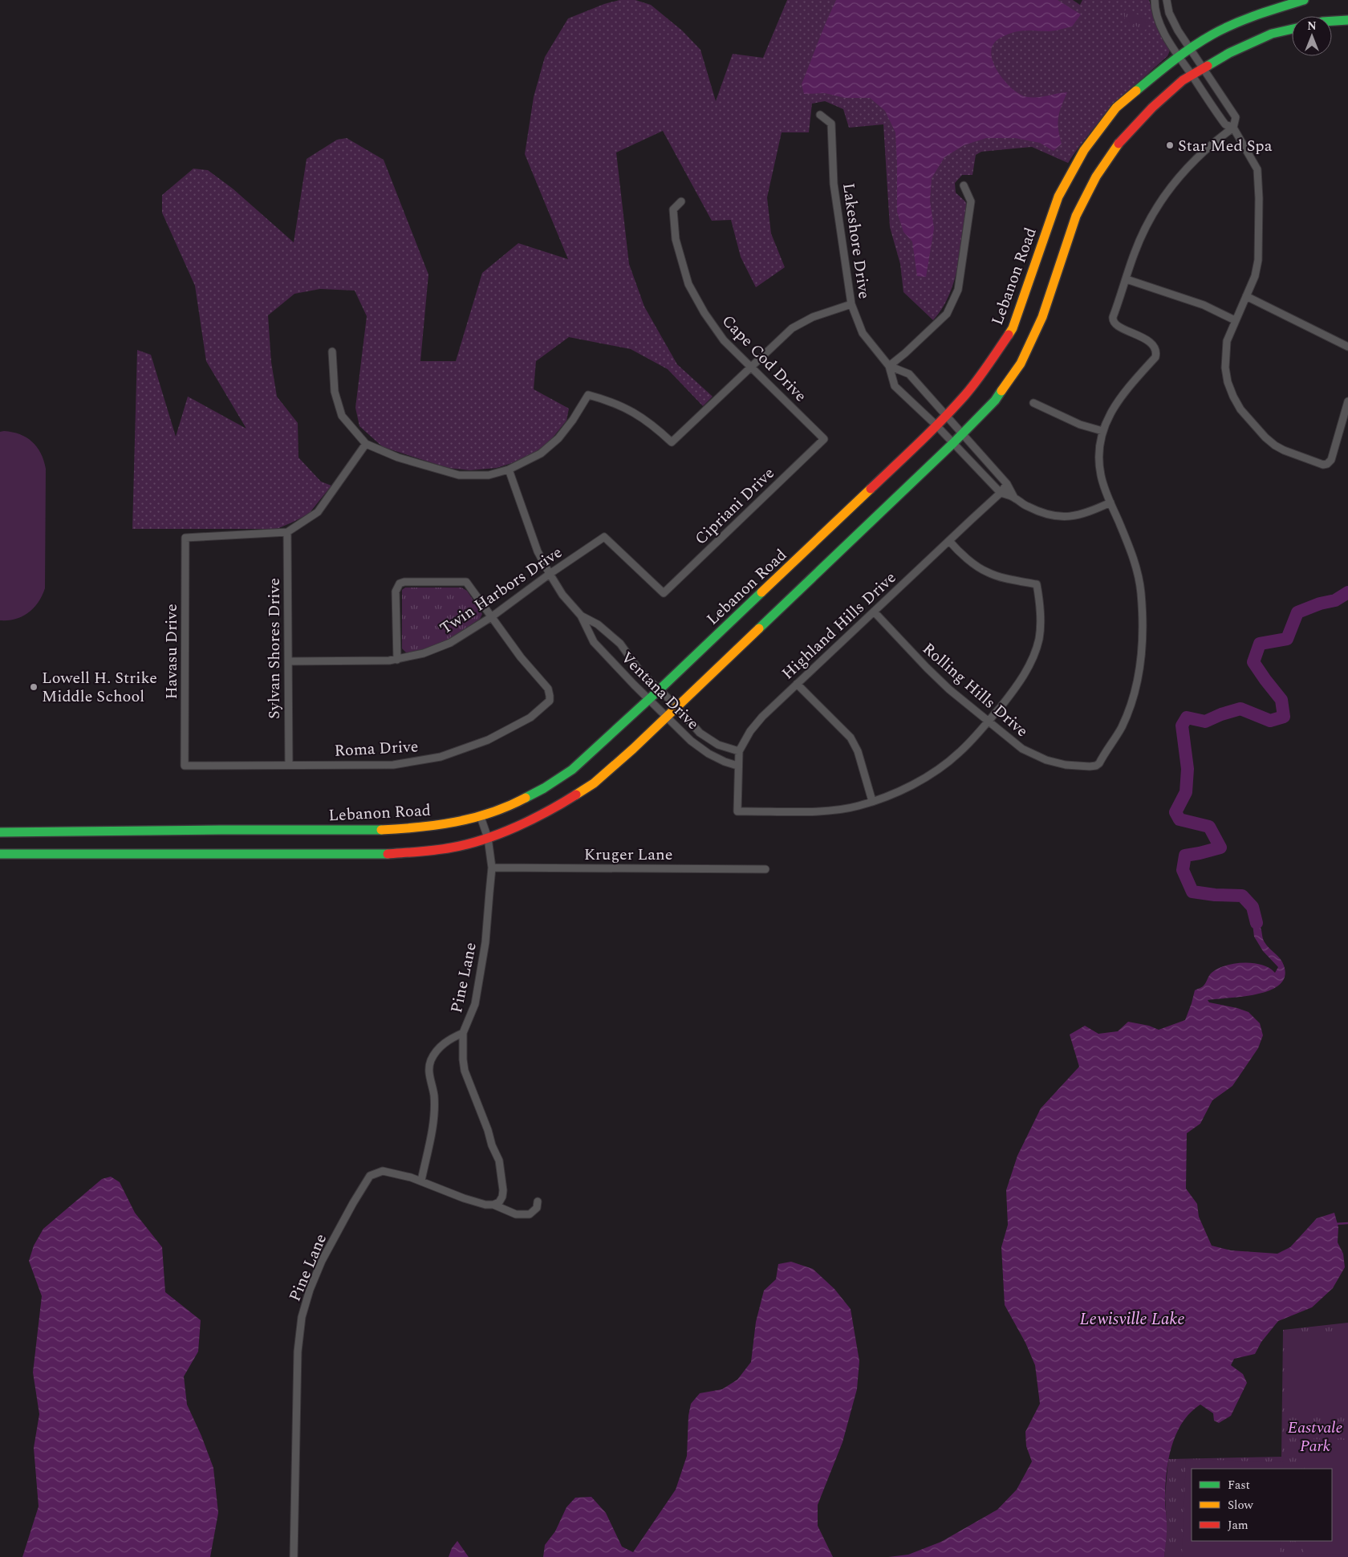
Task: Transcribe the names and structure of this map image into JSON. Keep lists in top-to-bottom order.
{
  "streets": {
    "main road": ["Lebanon Road"],
    "street": [
      "Lakeshore Drive",
      "Cape Cod Drive",
      "Cipriani Drive",
      "Twin Harbors Drive",
      "Highland Hills Drive",
      "Sylvan Shores Drive",
      "Havasu Drive",
      "Rolling Hills Drive",
      "Ventana Drive",
      "Roma Drive",
      "Kruger Lane",
      "Pine Lane"
    ]
  },
  "crossings": [
    ["Lakeshore Drive", "Lebanon Road"],
    ["Lakeshore Drive", "Highland Hills Drive"],
    ["Lakeshore Drive", "Rolling Hills Drive"],
    ["Lebanon Road", "Ventana Drive"],
    ["Lebanon Road", "Pine Lane"],
    ["Cape Cod Drive", "Cipriani Drive"],
    ["Cipriani Drive", "Twin Harbors Drive"],
    ["Twin Harbors Drive", "Sylvan Shores Drive"],
    ["Twin Harbors Drive", "Ventana Drive"],
    ["Twin Harbors Drive", "Roma Drive"],
    ["Highland Hills Drive", "Rolling Hills Drive"],
    ["Highland Hills Drive", "Ventana Drive"],
    ["Sylvan Shores Drive", "Havasu Drive"],
    ["Sylvan Shores Drive", "Roma Drive"],
    ["Havasu Drive", "Roma Drive"],
    ["Kruger Lane", "Pine Lane"]
  ],
  "water": ["Lewisville Lake"],
  "parks": ["Eastvale Park"],
  "places": ["Star Med Spa", "Lowell H. Strike Middle School"],
  "legend": ["Fast", "Slow", "Jam"],
  "north": "top"
}
